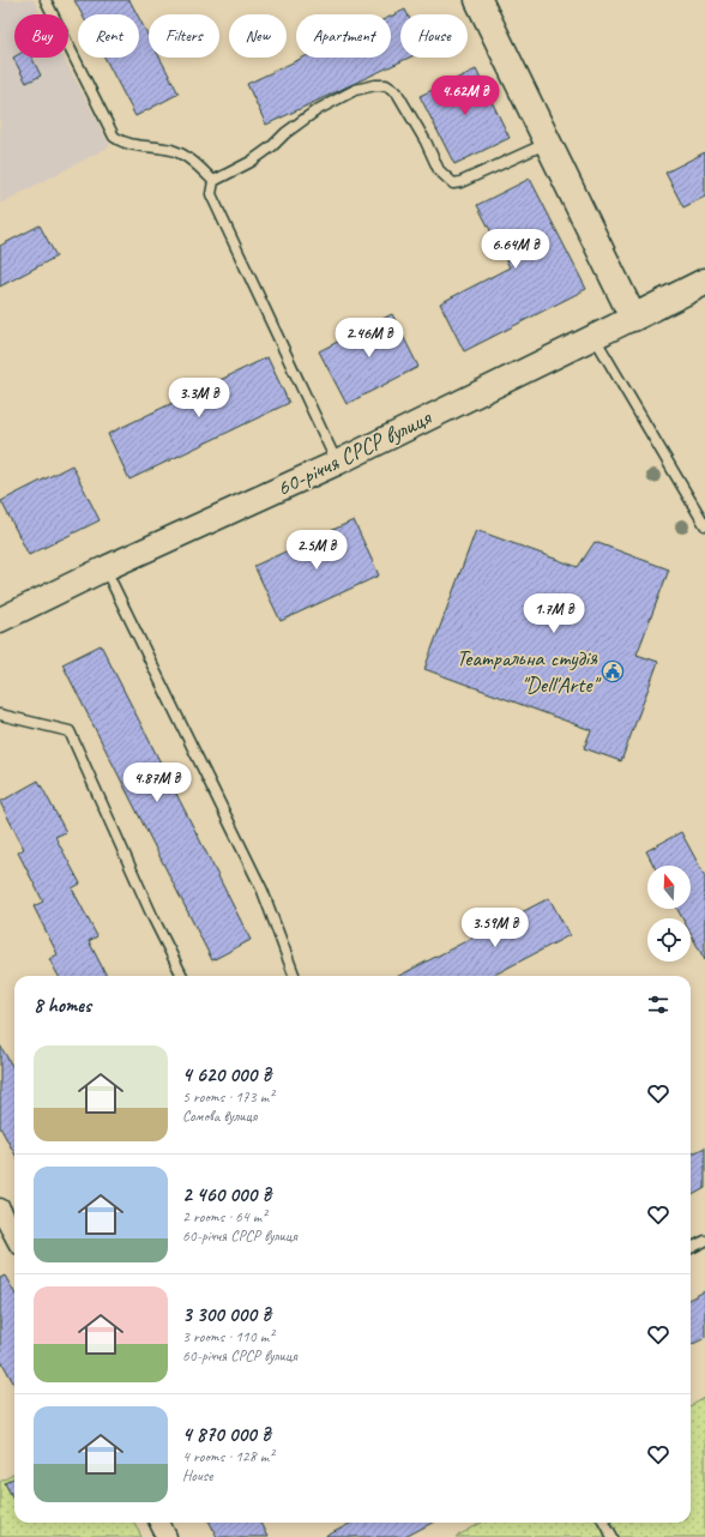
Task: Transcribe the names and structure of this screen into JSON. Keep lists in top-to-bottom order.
{
  "streets": {
    "main road": ["60-річчя СРСР вулиця"]
  },
  "places": {
    "public building": ["Театральна студiя \"Dell'Arte\""]
  },
  "north": "top",
  "page": {
    "chip": [
      "Buy",
      "Rent",
      "Filters",
      "New",
      "Apartment",
      "House"
    ],
    "price": [
      "4.62M ₴",
      "6.64M ₴",
      "2.46M ₴",
      "3.3M ₴",
      "2.5M ₴",
      "1.7M ₴",
      "4.87M ₴",
      "3.59M ₴"
    ],
    "heading": "8 homes",
    "list": [
      {
        "name": "4 620 000 ₴",
        "note": "5 rooms · 173 m² · Сомова вулиця"
      },
      {
        "name": "2 460 000 ₴",
        "note": "2 rooms · 64 m² · 60-річчя СРСР вулиця"
      },
      {
        "name": "3 300 000 ₴",
        "note": "3 rooms · 110 m² · 60-річчя СРСР вулиця"
      },
      {
        "name": "4 870 000 ₴",
        "note": "4 rooms · 128 m² · House"
      }
    ]
  }
}
